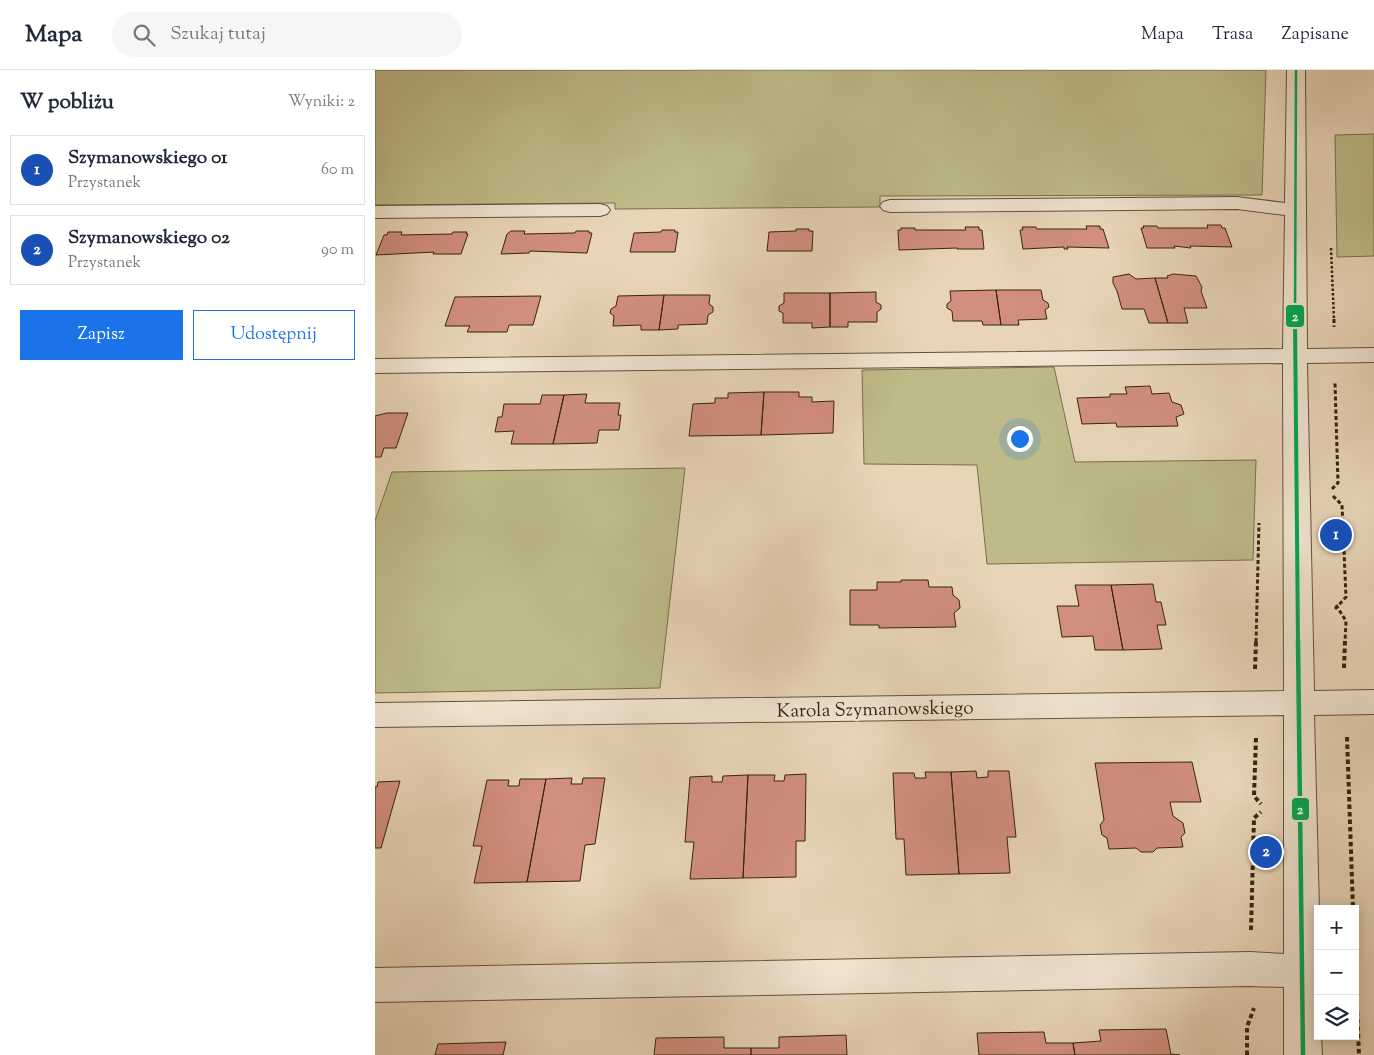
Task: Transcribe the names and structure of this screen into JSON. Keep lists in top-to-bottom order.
{
  "streets": {
    "street": ["Karola Szymanowskiego"]
  },
  "lines": ["transit line 2"],
  "page": {
    "header": "Mapa",
    "search": "Szukaj tutaj",
    "nav": ["Mapa", "Trasa", "Zapisane"],
    "heading": ["W pobliżu", "Wyniki: 2"],
    "list": [
      {
        "mark": "1",
        "name": "Szymanowskiego 01",
        "note": "Przystanek",
        "value": "60 m"
      },
      {
        "mark": "2",
        "name": "Szymanowskiego 02",
        "note": "Przystanek",
        "value": "90 m"
      }
    ],
    "buttons": ["Zapisz", "Udostępnij"],
    "pins": ["1", "2"],
    "map_buttons": ["+", "−"]
  }
}
